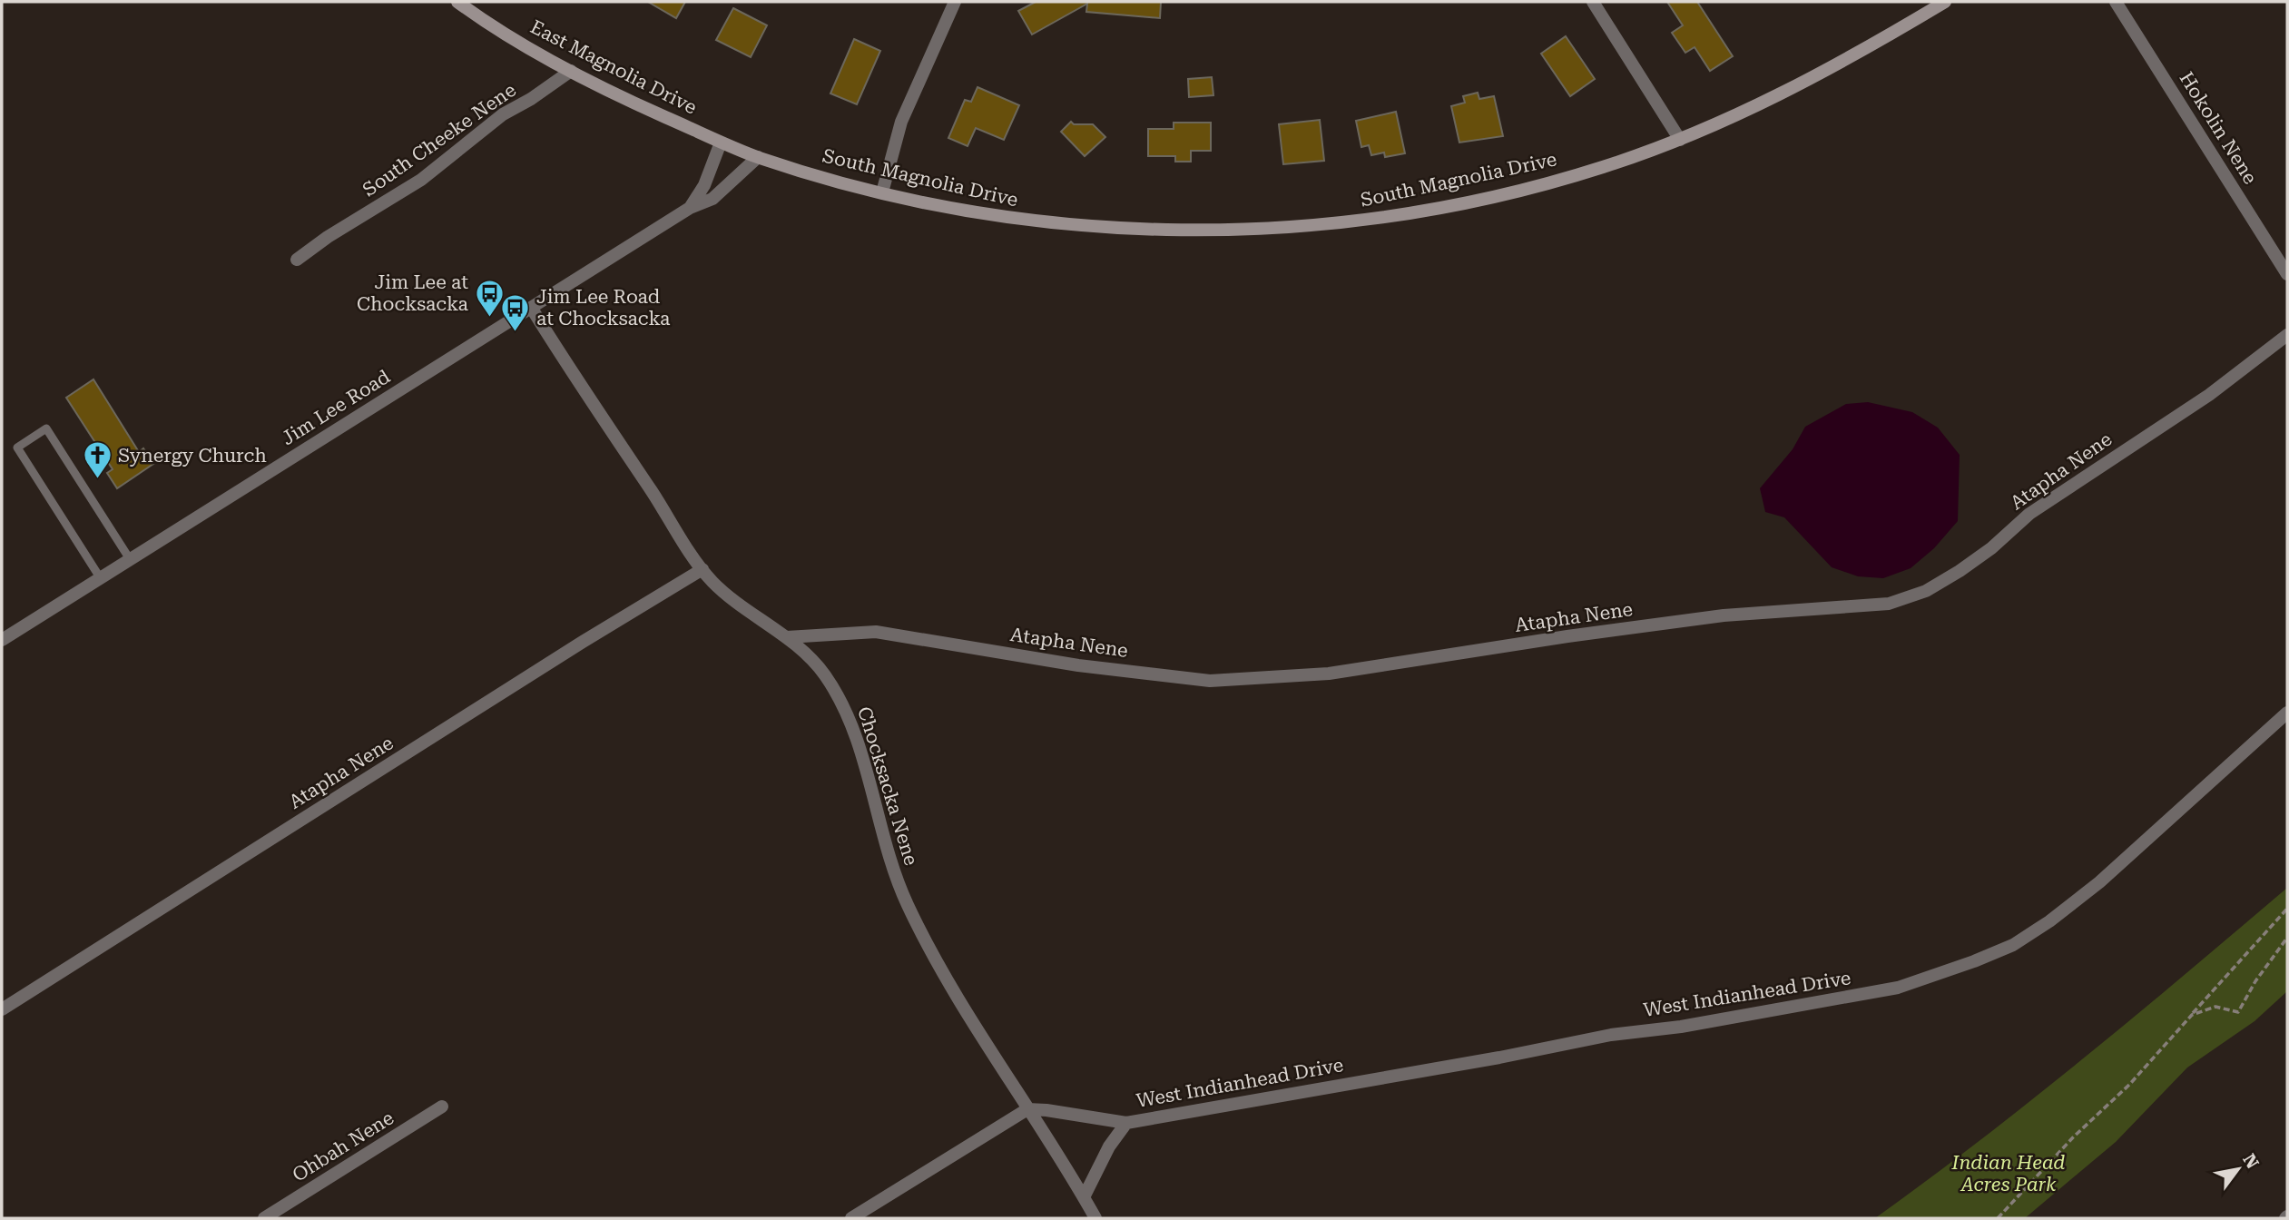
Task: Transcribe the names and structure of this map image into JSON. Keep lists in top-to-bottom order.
{
  "streets": {
    "main road": ["East Magnolia Drive", "South Magnolia Drive"],
    "street": [
      "Hokolin Nene",
      "South Cheeke Nene",
      "Jim Lee Road",
      "Atapha Nene",
      "Chocksacka Nene",
      "West Indianhead Drive",
      "Ohbah Nene"
    ]
  },
  "crossings": [
    ["East Magnolia Drive", "South Cheeke Nene"],
    ["East Magnolia Drive", "South Magnolia Drive"],
    ["East Magnolia Drive", "Jim Lee Road"],
    ["South Magnolia Drive", "Jim Lee Road"],
    ["Jim Lee Road", "Chocksacka Nene"],
    ["Atapha Nene", "Chocksacka Nene"],
    ["Chocksacka Nene", "West Indianhead Drive"]
  ],
  "parks": ["Indian Head Acres Park"],
  "places": {
    "bus stop": ["Jim Lee at Chocksacka", "Jim Lee Road at Chocksacka"],
    "church": ["Synergy Church"]
  },
  "north": "top right"
}
